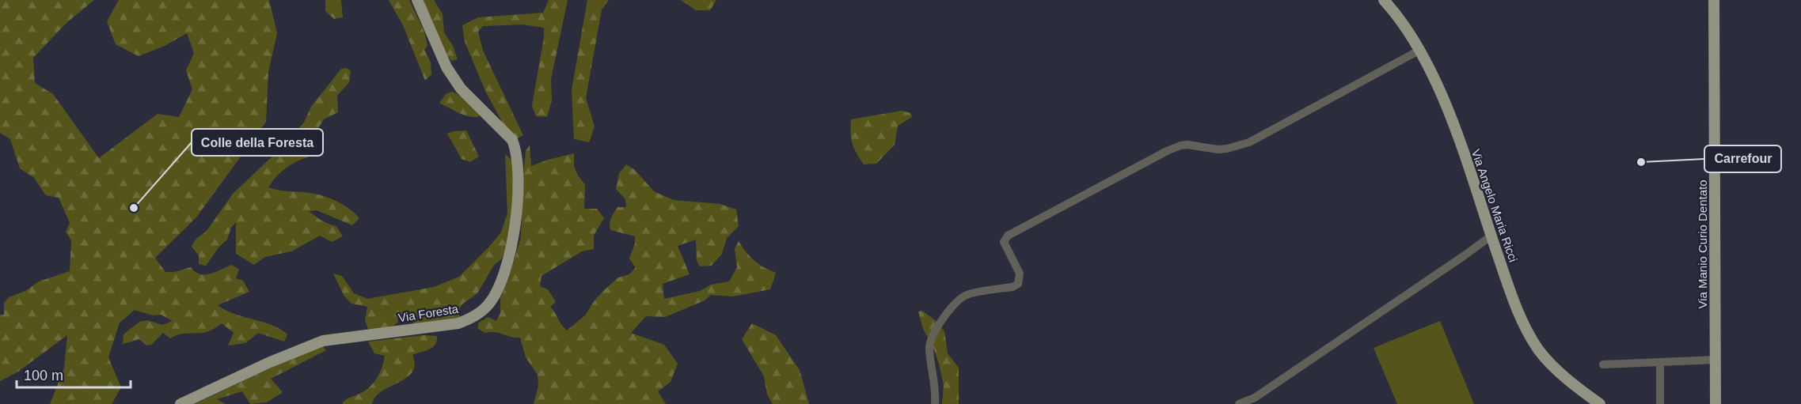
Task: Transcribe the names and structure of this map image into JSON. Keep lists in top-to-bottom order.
{
  "streets": {
    "main road": ["Via Angelo Maria Ricci", "Via Manio Curio Dentato", "Via Foresta"]
  },
  "places": ["Carrefour", "Colle della Foresta"],
  "scale_bar": "100 m"
}
